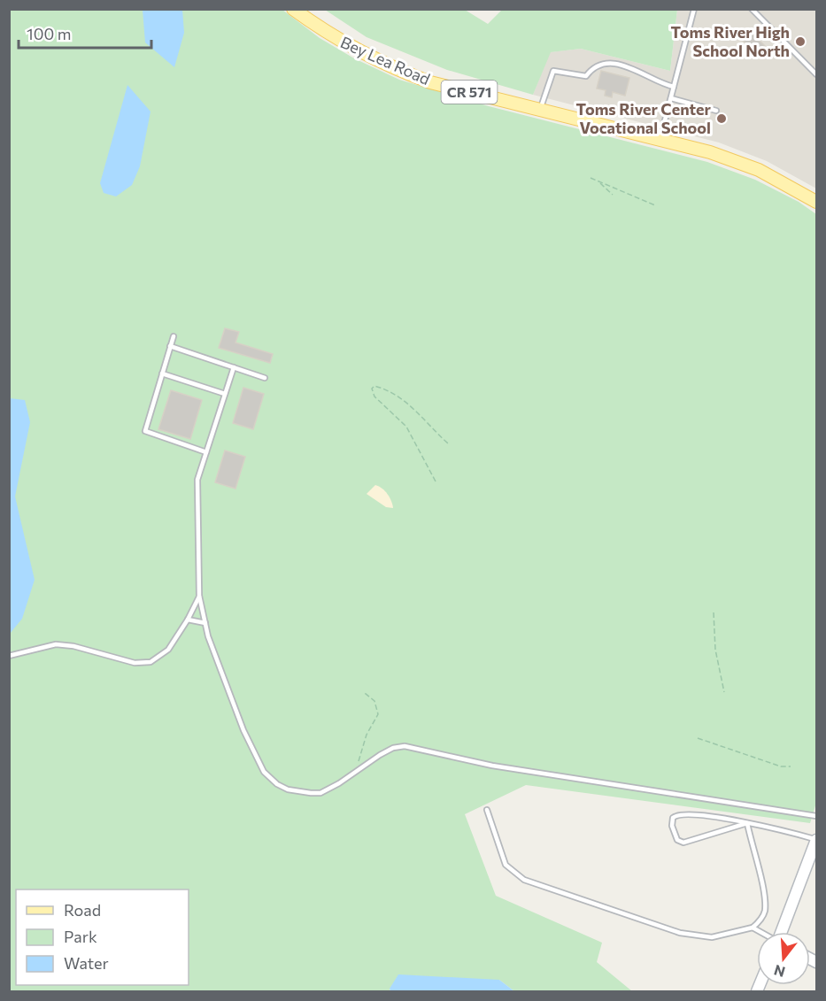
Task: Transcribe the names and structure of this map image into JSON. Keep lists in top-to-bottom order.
{
  "streets": {
    "main road": ["Bey Lea Road", "CR 571"]
  },
  "places": ["Toms River High School North", "Toms River Center Vocational School"],
  "legend": ["Road", "Park", "Water"],
  "scale_bar": "100 m",
  "north": "bottom"
}
